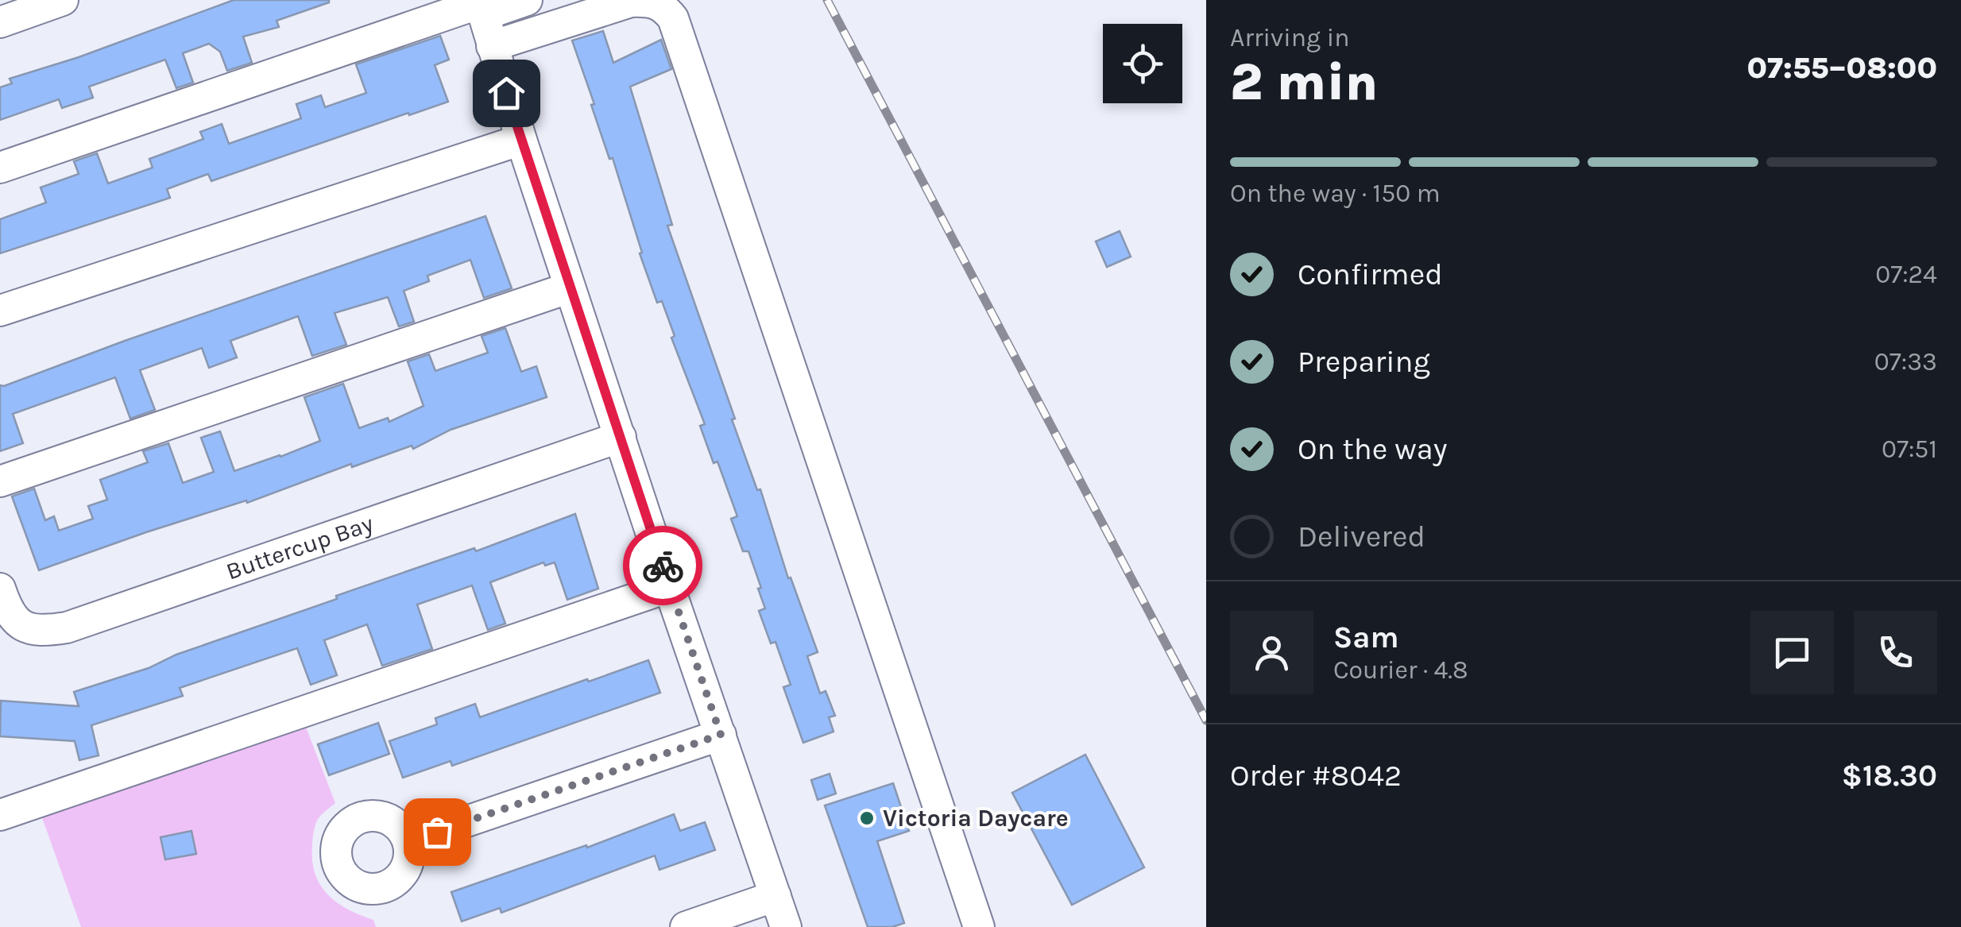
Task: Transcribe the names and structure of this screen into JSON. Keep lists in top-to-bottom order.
{
  "streets": {
    "street": ["Buttercup Bay"]
  },
  "places": ["Victoria Daycare"],
  "page": {
    "heading": ["2 min", "Arriving in", "07:55–08:00"],
    "panel": [
      "Sam",
      "Courier · 4.8",
      "Order #8042",
      "$18.30"
    ],
    "bar": "On the way · 150 m",
    "list": [
      ["Confirmed", "07:24"],
      ["Preparing", "07:33"],
      ["On the way", "07:51"],
      "Delivered"
    ]
  }
}
